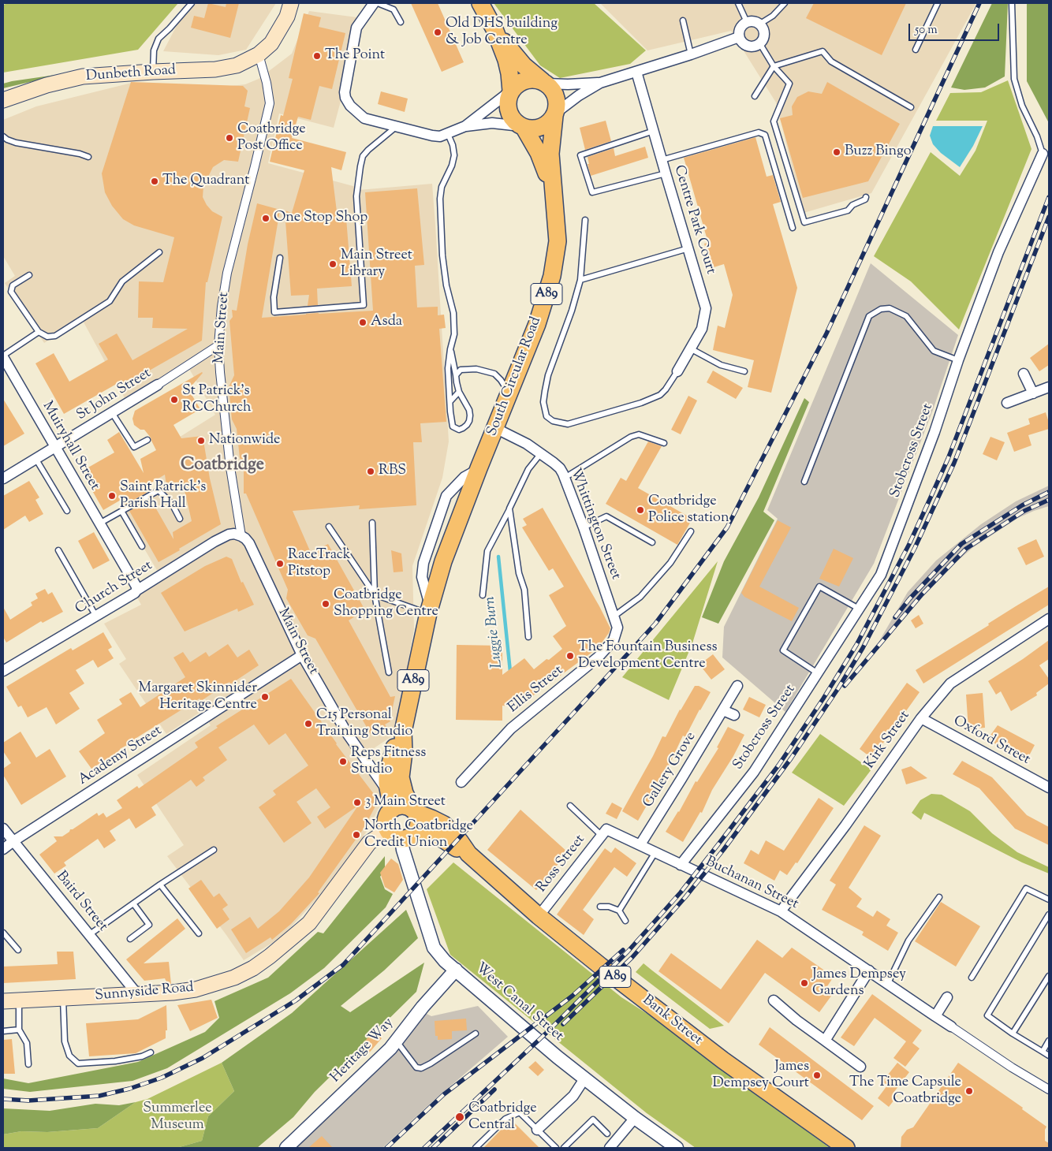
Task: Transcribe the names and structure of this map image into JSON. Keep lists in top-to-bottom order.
{
  "streets": {
    "main road": [
      "Dunbeth Road",
      "A89",
      "South Circular Road",
      "Sunnyside Road",
      "Bank Street"
    ],
    "street": [
      "Centre Park Court",
      "Main Street",
      "St John Street",
      "Muiryhall Street",
      "Stobcross Street",
      "Whittington Street",
      "Church Street",
      "Ellis Street",
      "Kirk Street",
      "Oxford Street",
      "Academy Street",
      "Gallery Grove",
      "Ross Street",
      "Buchanan Street",
      "Baird Street",
      "West Canal Street",
      "Heritage Way"
    ]
  },
  "crossings": [
    ["Dunbeth Road", "Main Street"],
    ["A89", "South Circular Road"],
    ["A89", "Sunnyside Road"],
    ["A89", "West Canal Street"],
    ["A89", "Bank Street"],
    ["Main Street", "South Circular Road"],
    ["Main Street", "St John Street"],
    ["Main Street", "Church Street"],
    ["Main Street", "Academy Street"],
    ["South Circular Road", "Whittington Street"],
    ["South Circular Road", "Sunnyside Road"],
    ["South Circular Road", "West Canal Street"],
    ["South Circular Road", "Bank Street"],
    ["St John Street", "Muiryhall Street"],
    ["Muiryhall Street", "Church Street"],
    ["Stobcross Street", "Buchanan Street"],
    ["Whittington Street", "Ellis Street"],
    ["Kirk Street", "Oxford Street"],
    ["Kirk Street", "Buchanan Street"],
    ["Academy Street", "Baird Street"],
    ["Gallery Grove", "Buchanan Street"],
    ["Ross Street", "Buchanan Street"],
    ["Ross Street", "Bank Street"],
    ["Baird Street", "Sunnyside Road"],
    ["Sunnyside Road", "West Canal Street"],
    ["Sunnyside Road", "Bank Street"],
    ["West Canal Street", "Bank Street"],
    ["West Canal Street", "Heritage Way"]
  ],
  "districts": ["Coatbridge"],
  "water": ["Luggie Burn"],
  "parks": ["Summerlee Museum"],
  "places": [
    "Old DHS building & Job Centre",
    "The Point",
    "Coatbridge Post Office",
    "Buzz Bingo",
    "The Quadrant",
    "One Stop Shop",
    "Main Street Library",
    "Asda",
    "St Patrick's RCChurch",
    "Nationwide",
    "RBS",
    "Saint Patrick's Parish Hall",
    "Coatbridge Police station",
    "RaceTrack Pitstop",
    "Coatbridge Shopping Centre",
    "The Fountain Business Development Centre",
    "Margaret Skinnider Heritage Centre",
    "C15 Personal Training Studio",
    "Reps Fitness Studio",
    "3 Main Street",
    "North Coatbridge Credit Union",
    "James Dempsey Gardens",
    "James Dempsey Court",
    "The Time Capsule Coatbridge",
    "Coatbridge Central"
  ],
  "scale_bar": "50 m"
}
